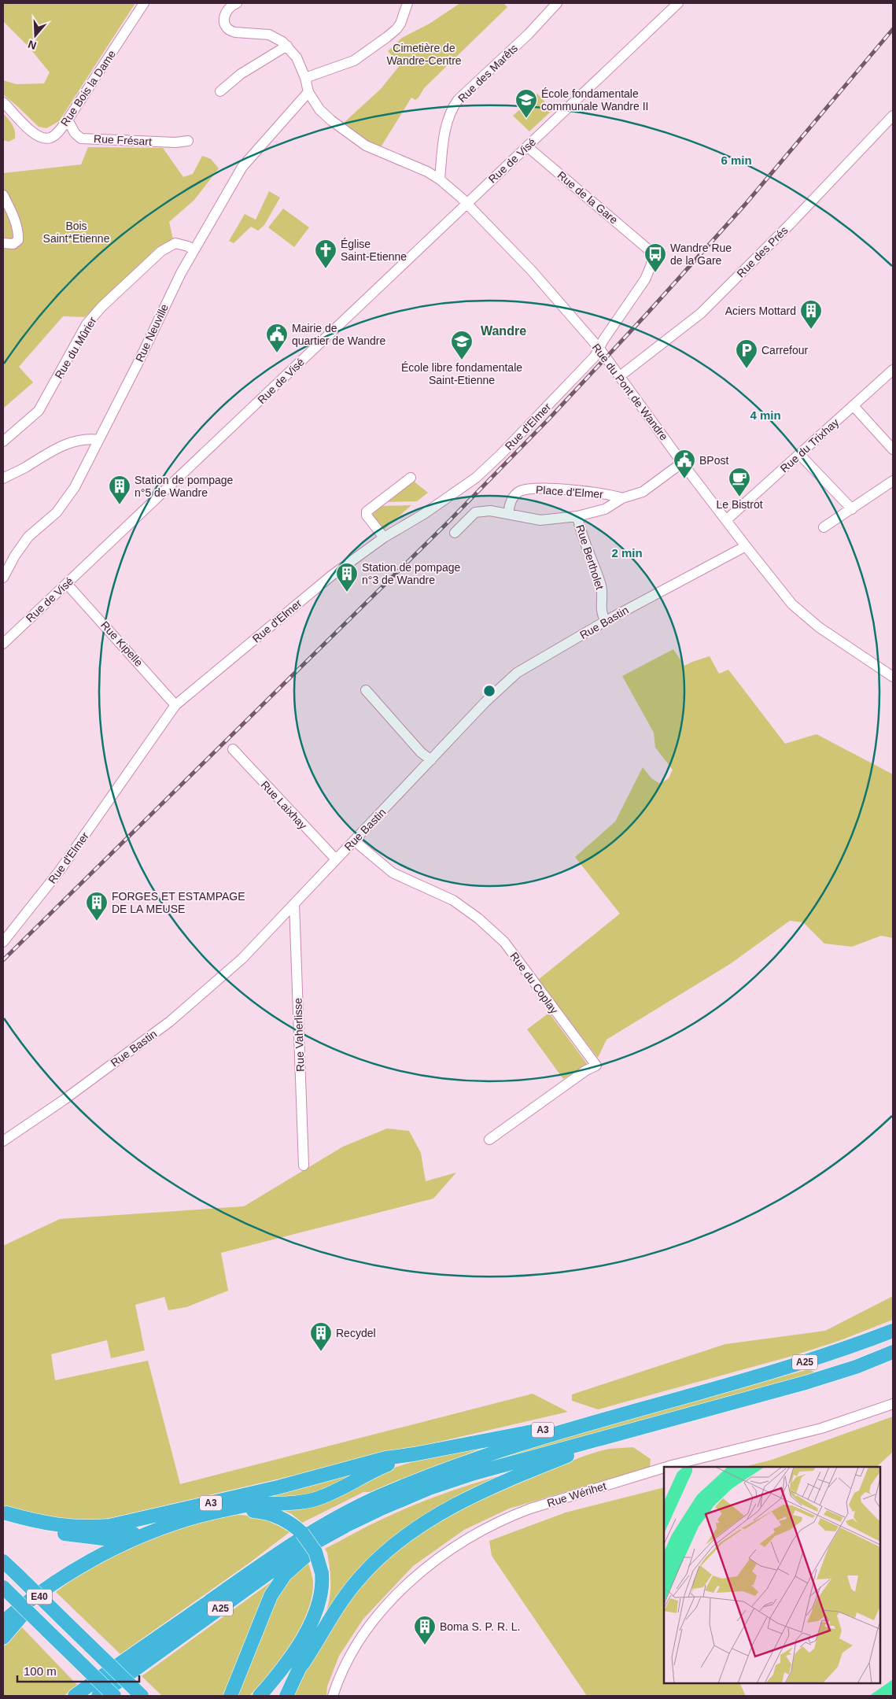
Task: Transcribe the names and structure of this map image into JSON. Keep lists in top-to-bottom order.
{
  "streets": {
    "highway": ["A25", "A3", "E40"],
    "street": [
      "Rue des Marêts",
      "Rue Bois la Dame",
      "Rue Frésart",
      "Rue de Visé",
      "Rue de la Gare",
      "Rue des Prés",
      "Rue Neuville",
      "Rue du Mûrier",
      "Rue du Pont de Wandre",
      "Rue d'Elmer",
      "Rue du Trixhay",
      "Place d'Elmer",
      "Rue Bertholet",
      "Rue Bastin",
      "Rue Kipelle",
      "Rue Laixhay",
      "Rue du Coplay",
      "Rue Vaherlisse",
      "Rue Wérihet"
    ]
  },
  "crossings": [
    ["Rue des Marêts", "Rue du Pont de Wandre"],
    ["Rue Bois la Dame", "Rue Frésart"],
    ["Rue de Visé", "Rue de la Gare"],
    ["Rue de Visé", "Rue du Pont de Wandre"],
    ["Rue de Visé", "Rue Kipelle"],
    ["Rue de la Gare", "Rue d'Elmer"],
    ["Rue des Prés", "Rue du Pont de Wandre"],
    ["Rue Neuville", "Rue du Mûrier"],
    ["Rue Neuville", "Rue du Pont de Wandre"],
    ["Rue du Pont de Wandre", "Rue d'Elmer"],
    ["Rue du Pont de Wandre", "Rue du Trixhay"],
    ["Rue du Pont de Wandre", "Place d'Elmer"],
    ["Rue du Pont de Wandre", "Rue Bastin"],
    ["Rue d'Elmer", "Rue Kipelle"],
    ["Place d'Elmer", "Rue Bertholet"],
    ["Rue Bertholet", "Rue Bastin"],
    ["Rue Bastin", "Rue Laixhay"],
    ["Rue Bastin", "Rue du Coplay"],
    ["Rue Bastin", "Rue Vaherlisse"],
    ["A25", "A3"]
  ],
  "districts": ["Wandre"],
  "parks": ["Cimetière de Wandre-Centre", "Bois Saint*Etienne"],
  "places": {
    "school or university": ["École fondamentale communale Wandre II", "École libre fondamentale Saint-Etienne"],
    "church": ["Église Saint-Etienne"],
    "bus stop": ["Wandre Rue de la Gare"],
    "building": [
      "Aciers Mottard",
      "Station de pompage n°5 de Wandre",
      "Station de pompage n°3 de Wandre",
      "FORGES ET ESTAMPAGE DE LA MEUSE",
      "Recydel",
      "Boma S. P. R. L."
    ],
    "public building": ["Mairie de quartier de Wandre", "BPost"],
    "parking": ["Carrefour"],
    "cafe": ["Le Bistrot"]
  },
  "scale_bar": "100 m",
  "north": "bottom",
  "rings": ["6 min", "4 min", "2 min"]
}
